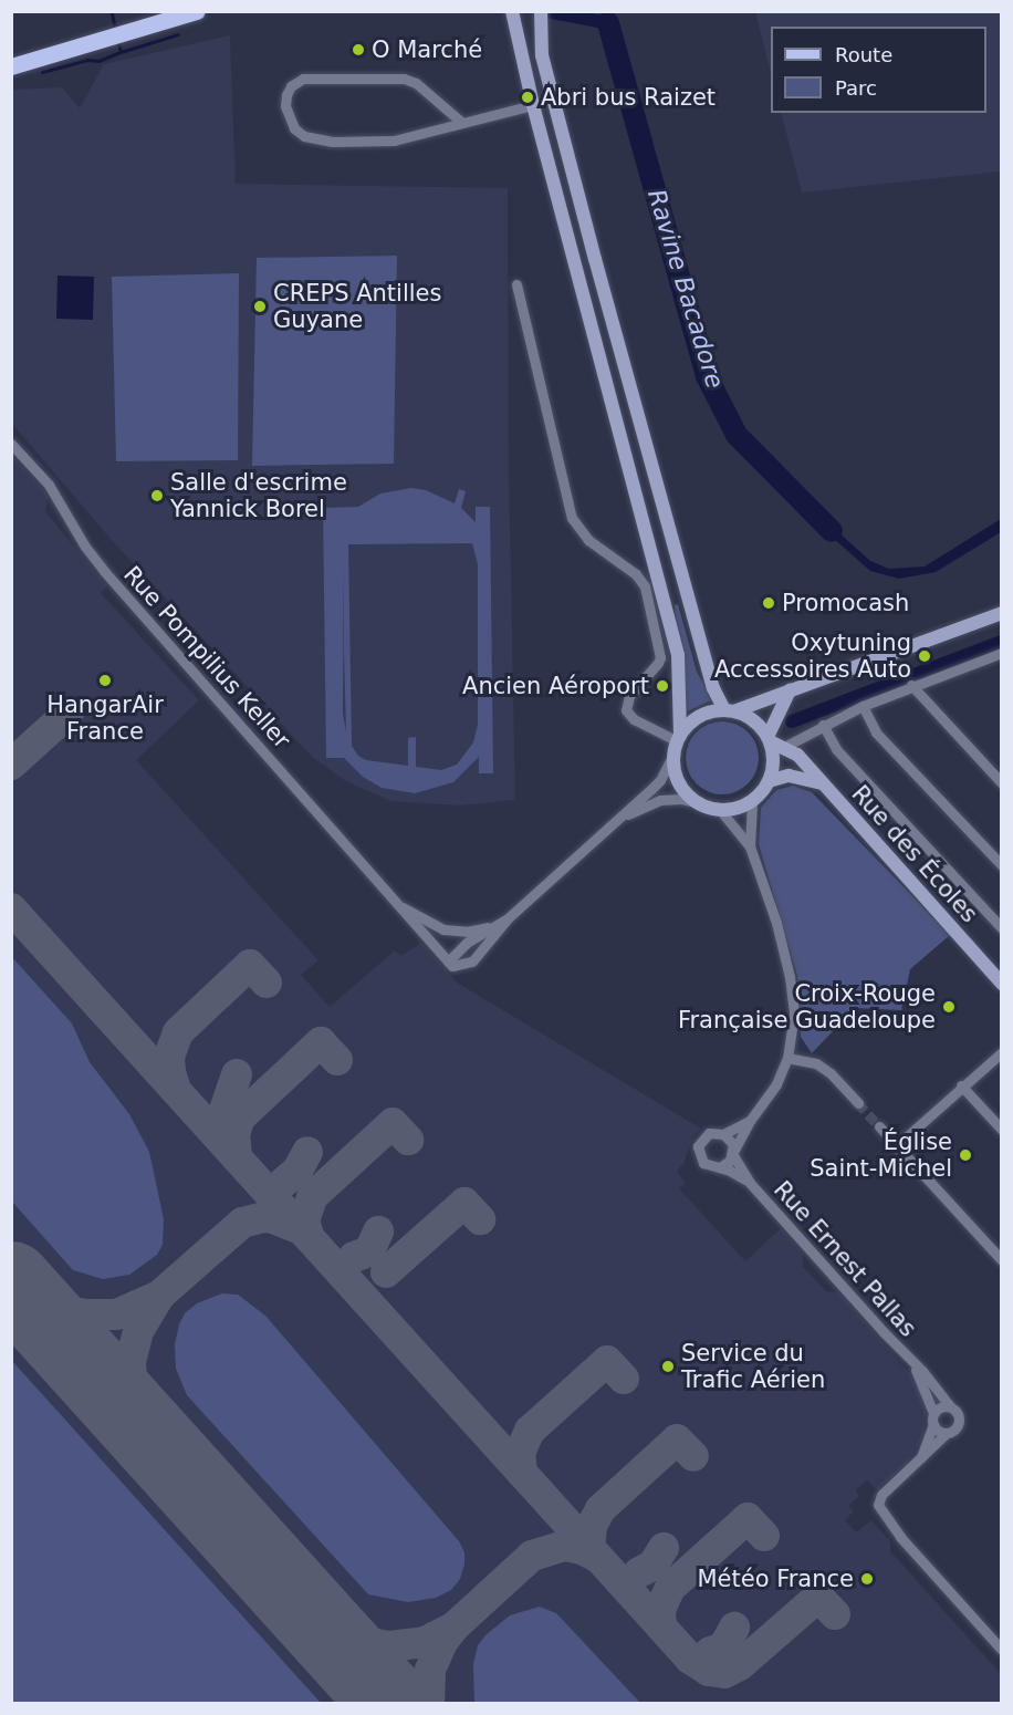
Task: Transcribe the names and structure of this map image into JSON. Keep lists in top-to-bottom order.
{
  "streets": {
    "main road": ["Rue des Écoles"],
    "street": ["Rue Pompilius Keller", "Rue Ernest Pallas"]
  },
  "water": ["Ravine Bacadore"],
  "places": [
    "O Marché",
    "Abri bus Raizet",
    "CREPS Antilles Guyane",
    "Salle d'escrime Yannick Borel",
    "Promocash",
    "Oxytuning Accessoires Auto",
    "HangarAir France",
    "Ancien Aéroport",
    "Croix-Rouge Française Guadeloupe",
    "Église Saint-Michel",
    "Service du Trafic Aérien",
    "Météo France"
  ],
  "legend": ["Route", "Parc"]
}
